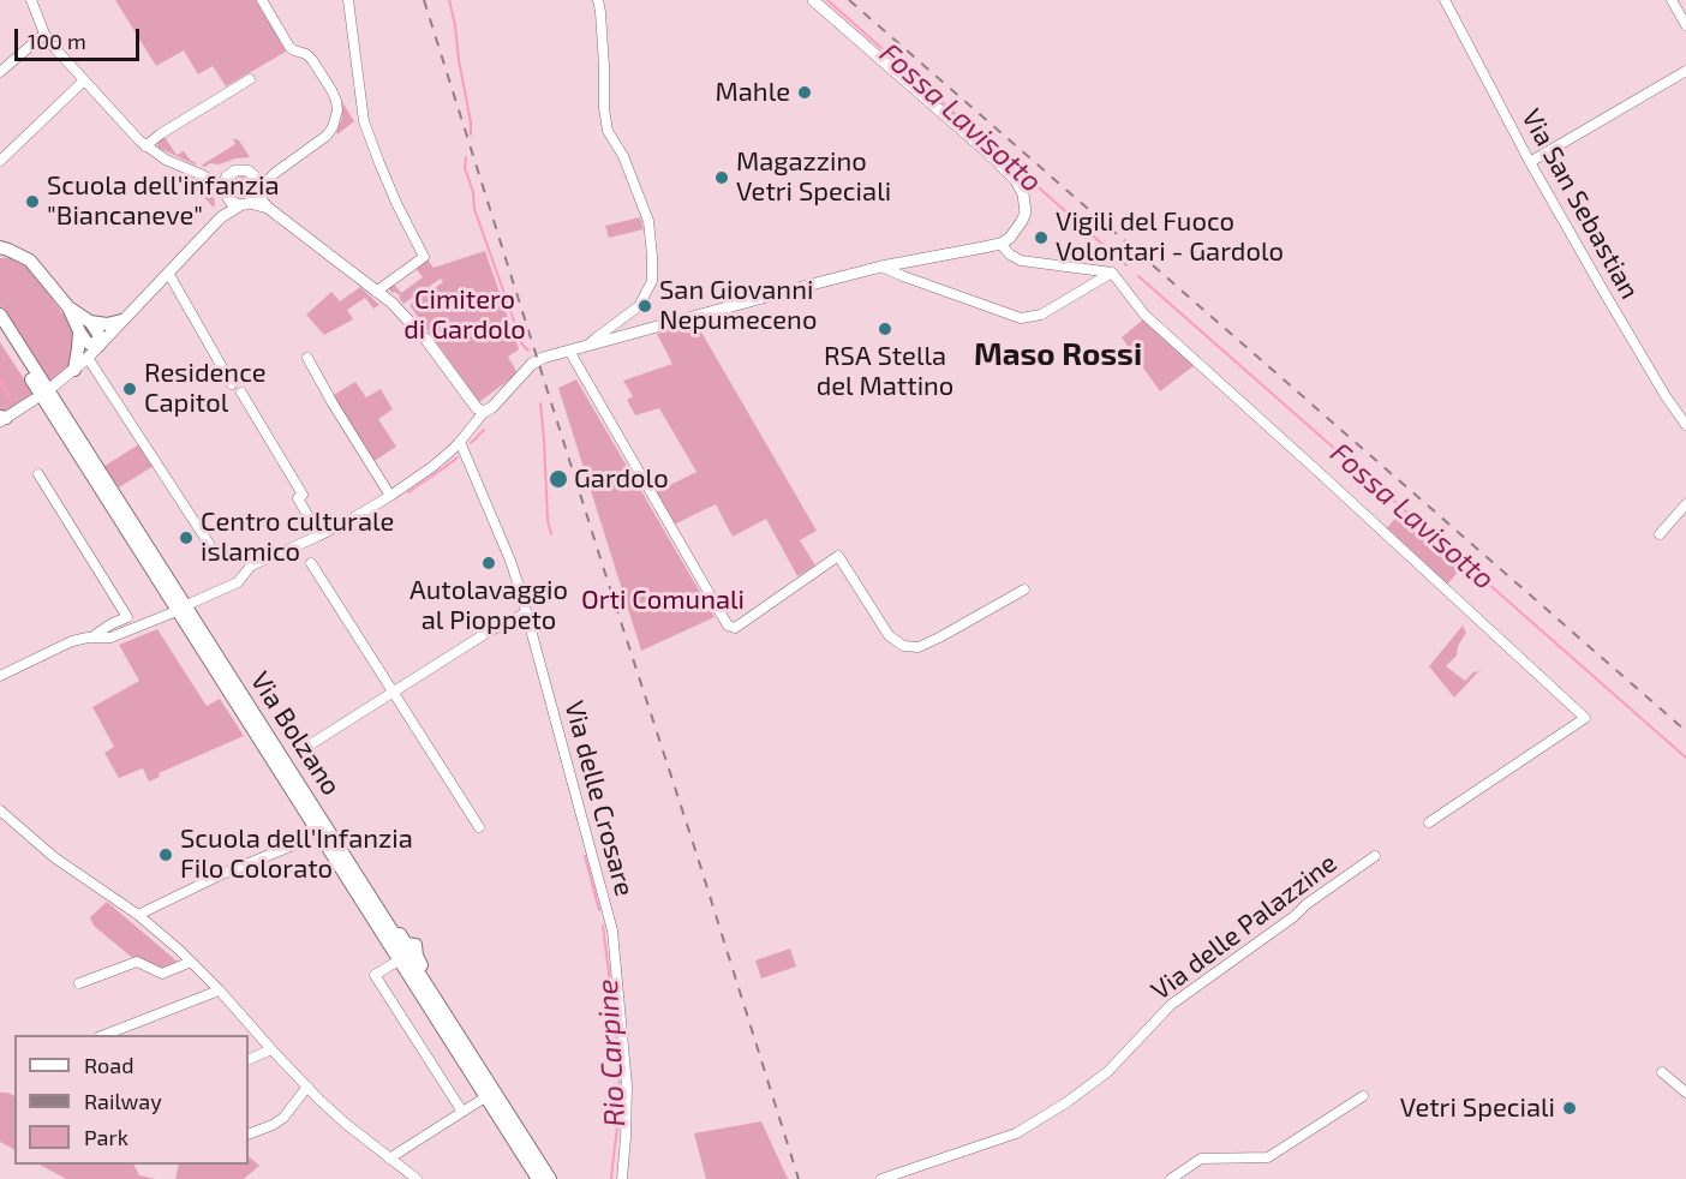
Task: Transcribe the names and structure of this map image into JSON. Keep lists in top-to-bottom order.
{
  "streets": {
    "main road": ["Via Bolzano"],
    "street": ["Via San Sebastian", "Via delle Crosare", "Via delle Palazzine"]
  },
  "districts": ["Maso Rossi"],
  "water": ["Fossa Lavisotto", "Rio Carpine"],
  "parks": ["Cimitero di Gardolo", "Orti Comunali"],
  "places": [
    "Mahle",
    "Magazzino Vetri Speciali",
    "Scuola dell'infanzia \"Biancaneve\"",
    "Vigili del Fuoco Volontari - Gardolo",
    "San Giovanni Nepumeceno",
    "RSA Stella del Mattino",
    "Residence Capitol",
    "Gardolo",
    "Centro culturale islamico",
    "Autolavaggio al Pioppeto",
    "Scuola dell'Infanzia Filo Colorato",
    "Vetri Speciali"
  ],
  "legend": ["Road", "Railway", "Park"],
  "scale_bar": "100 m"
}
